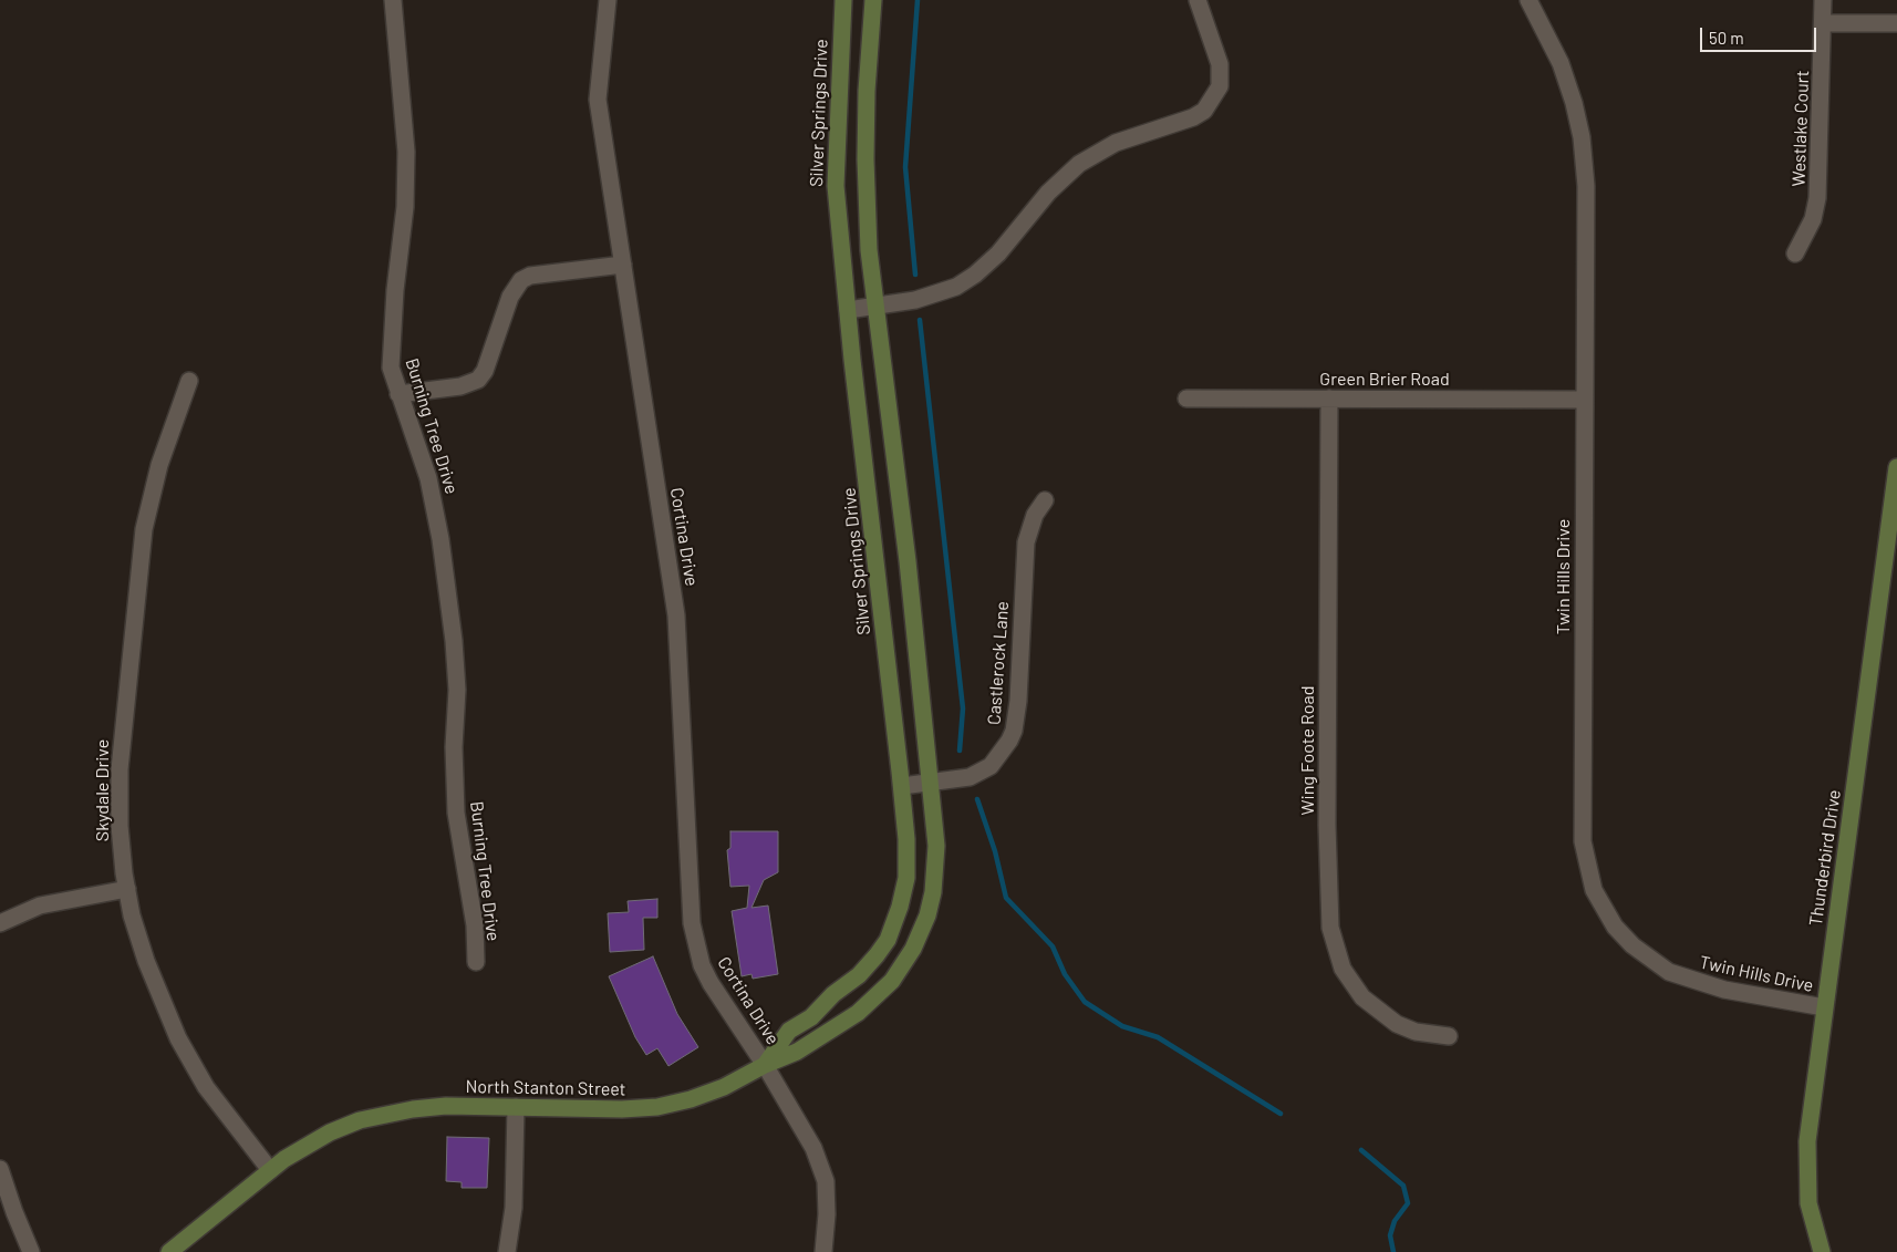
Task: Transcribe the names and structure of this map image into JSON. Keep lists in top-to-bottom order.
{
  "streets": {
    "street": [
      "Silver Springs Drive",
      "Westlake Court",
      "Green Brier Road",
      "Burning Tree Drive",
      "Cortina Drive",
      "Twin Hills Drive",
      "Castlerock Lane",
      "Wing Foote Road",
      "Skydale Drive",
      "Thunderbird Drive",
      "North Stanton Street"
    ]
  },
  "crossings": [
    ["Silver Springs Drive", "Cortina Drive"],
    ["Silver Springs Drive", "Castlerock Lane"],
    ["Silver Springs Drive", "North Stanton Street"],
    ["Green Brier Road", "Twin Hills Drive"],
    ["Green Brier Road", "Wing Foote Road"],
    ["Cortina Drive", "North Stanton Street"],
    ["Twin Hills Drive", "Thunderbird Drive"],
    ["Castlerock Lane", "North Stanton Street"],
    ["Skydale Drive", "North Stanton Street"]
  ],
  "scale_bar": "50 m"
}
